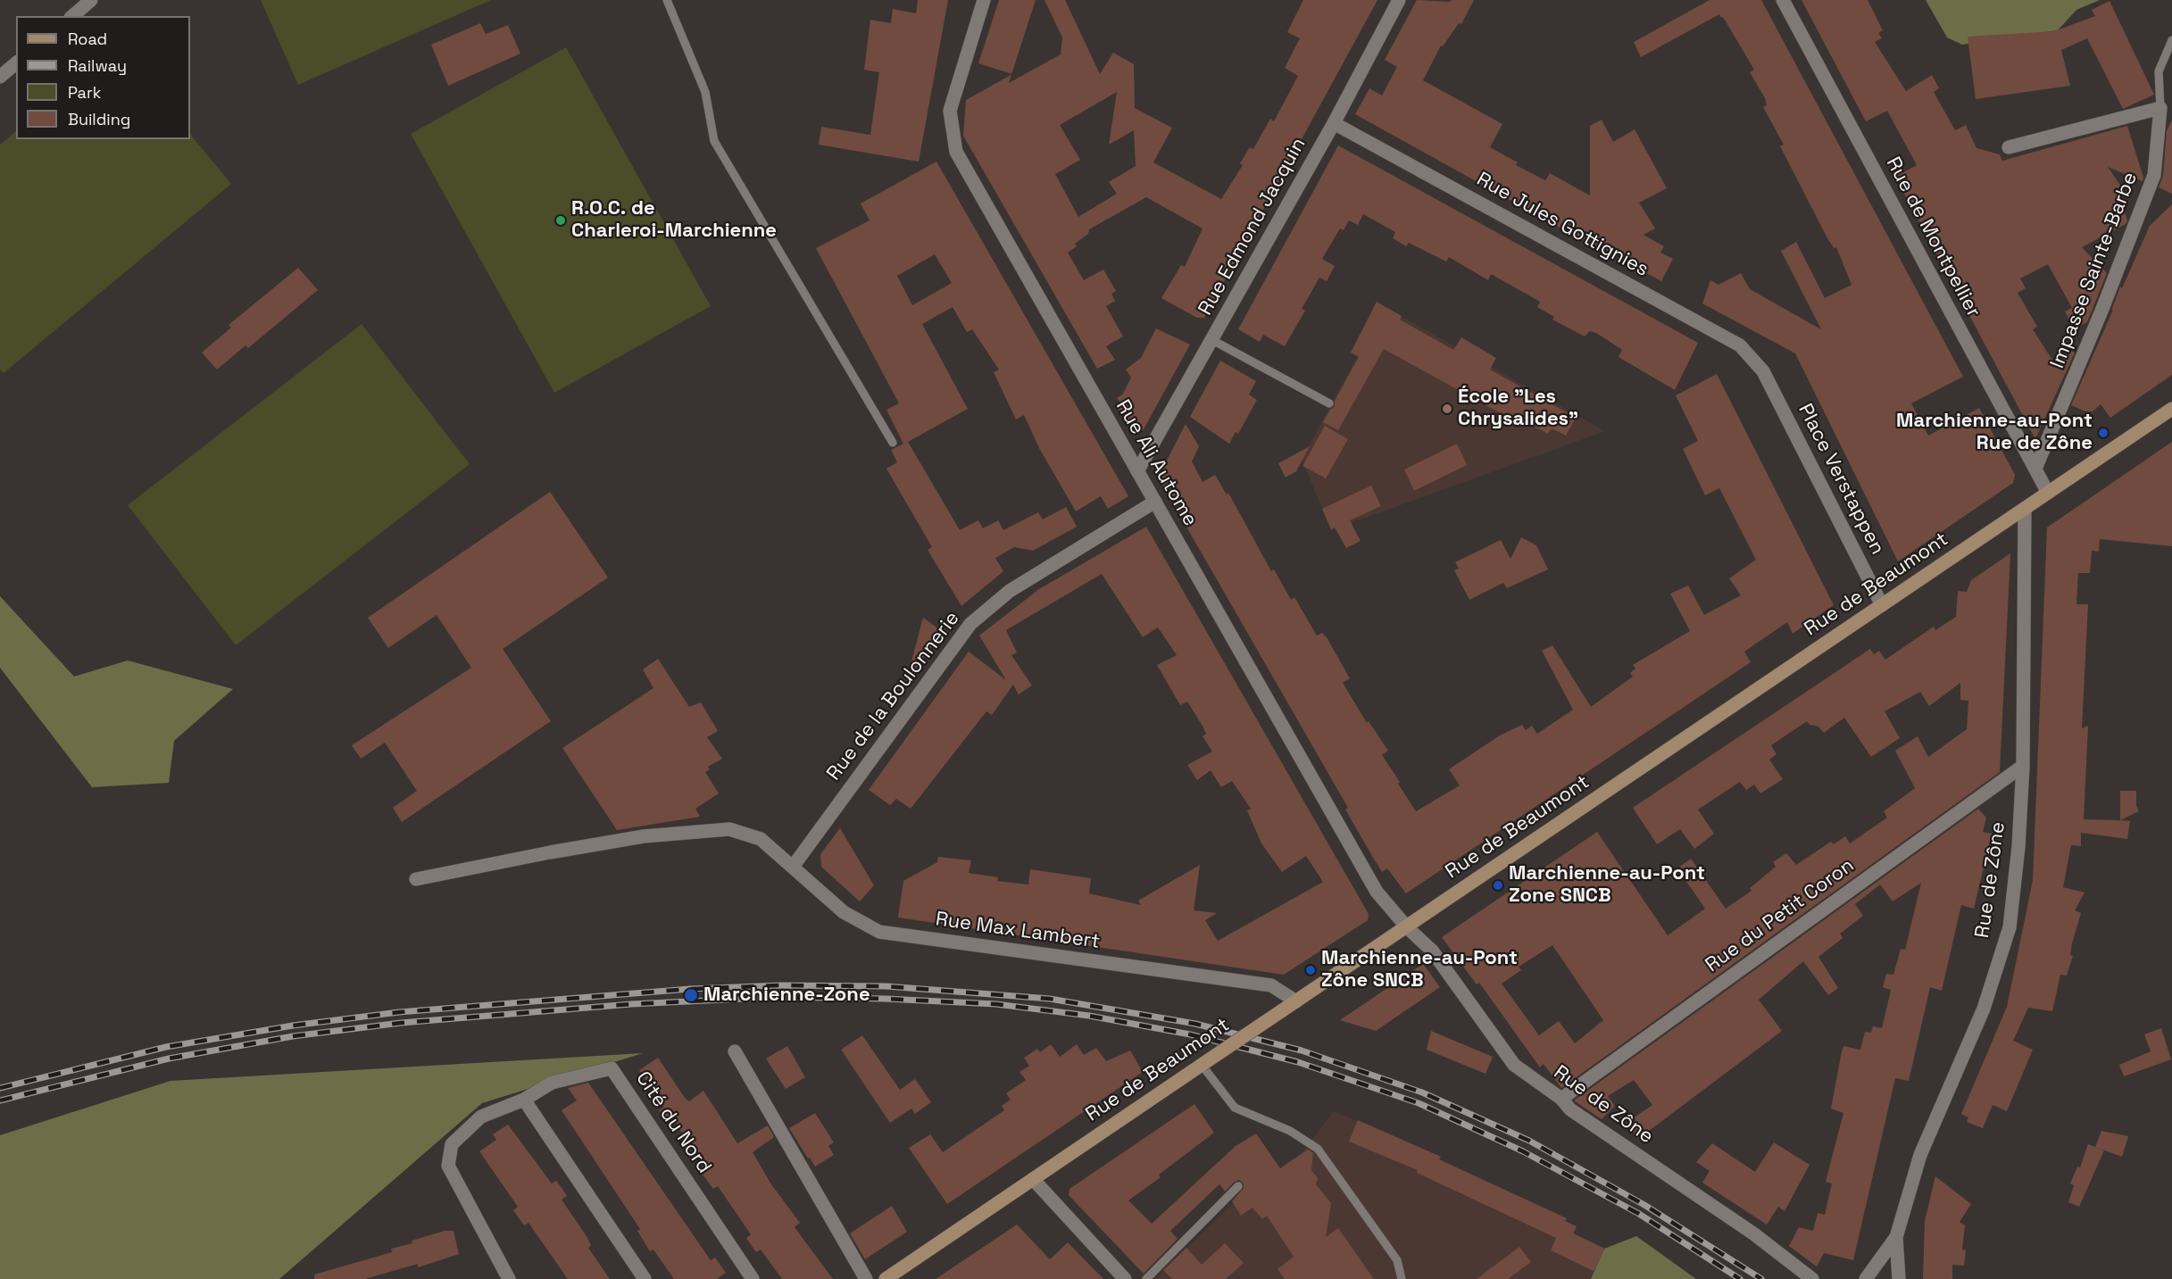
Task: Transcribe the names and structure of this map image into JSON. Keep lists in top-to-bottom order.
{
  "streets": {
    "main road": ["Rue de Beaumont"],
    "street": [
      "Rue Jules Gottignies",
      "Rue Edmond Jacquin",
      "Rue de Montpellier",
      "Impasse Sainte-Barbe",
      "Rue Ali Autome",
      "Place Verstappen",
      "Rue de la Boulonnerie",
      "Rue de Zône",
      "Rue du Petit Coron",
      "Rue Max Lambert",
      "Cité du Nord"
    ]
  },
  "crossings": [
    ["Rue Jules Gottignies", "Rue Edmond Jacquin"],
    ["Rue Jules Gottignies", "Place Verstappen"],
    ["Rue Edmond Jacquin", "Rue Ali Autome"],
    ["Rue de Montpellier", "Impasse Sainte-Barbe"],
    ["Rue de Montpellier", "Rue de Beaumont"],
    ["Rue Ali Autome", "Rue de Beaumont"],
    ["Rue Ali Autome", "Rue de la Boulonnerie"],
    ["Rue Ali Autome", "Rue de Zône"],
    ["Place Verstappen", "Rue de Beaumont"],
    ["Rue de Beaumont", "Rue de Zône"],
    ["Rue de Beaumont", "Rue Max Lambert"],
    ["Rue de la Boulonnerie", "Rue Max Lambert"],
    ["Rue de Zône", "Rue du Petit Coron"]
  ],
  "places": [
    "R.O.C. de Charleroi-Marchienne",
    "École \"Les Chrysalides\"",
    "Marchienne-au-Pont Rue de Zône",
    "Marchienne-au-Pont Zone SNCB",
    "Marchienne-au-Pont Zône SNCB",
    "Marchienne-Zone"
  ],
  "legend": [
    "Road",
    "Railway",
    "Park",
    "Building"
  ]
}
